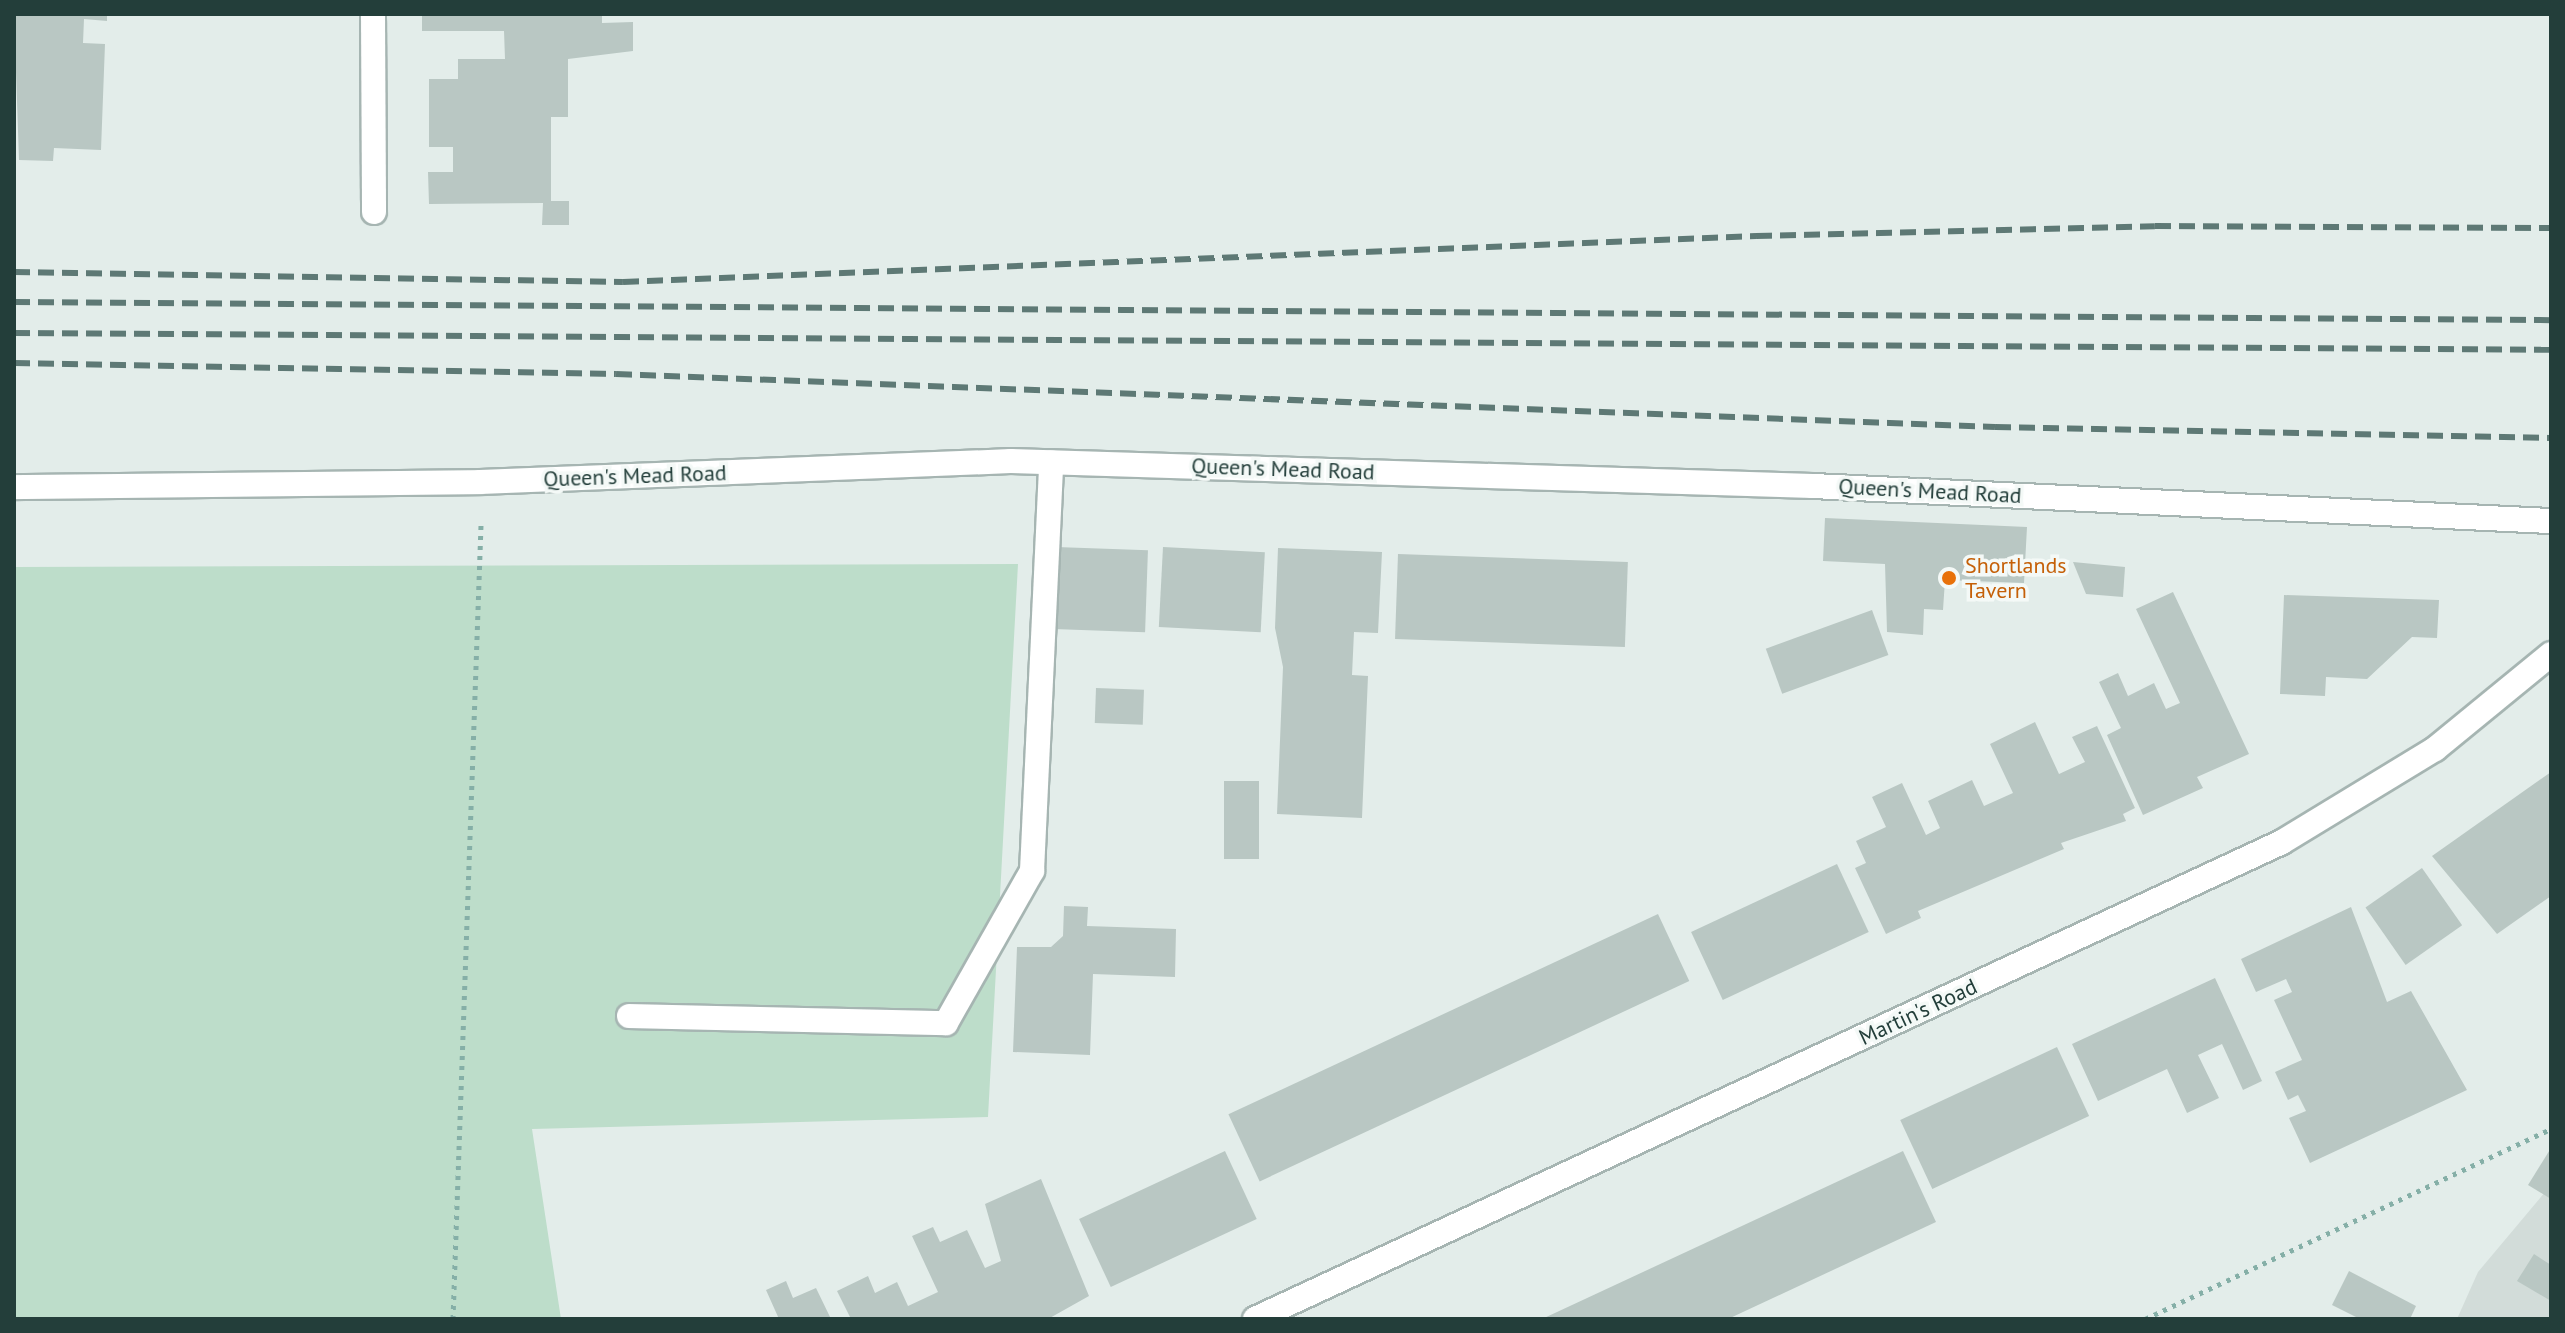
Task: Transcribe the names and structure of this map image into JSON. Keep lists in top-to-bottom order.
{
  "streets": {
    "street": ["Queen's Mead Road", "Martin's Road"]
  },
  "places": ["Shortlands Tavern"]
}
